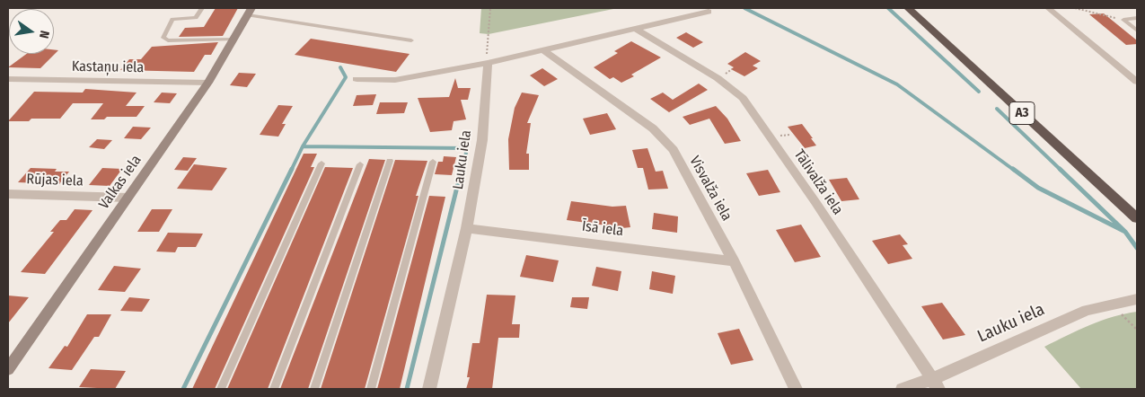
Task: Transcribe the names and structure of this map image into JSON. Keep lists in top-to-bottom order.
{
  "streets": {
    "highway": ["A3"],
    "main road": ["Valkas iela"],
    "street": [
      "Kastaņu iela",
      "Lauku iela",
      "Rūjas iela",
      "Tālivalža iela",
      "Visvalža iela",
      "Īsā iela"
    ]
  },
  "crossings": [
    ["Kastaņu iela", "Valkas iela"],
    ["Lauku iela", "Tālivalža iela"],
    ["Lauku iela", "Īsā iela"],
    ["Rūjas iela", "Valkas iela"],
    ["Visvalža iela", "Īsā iela"]
  ],
  "north": "right"
}
